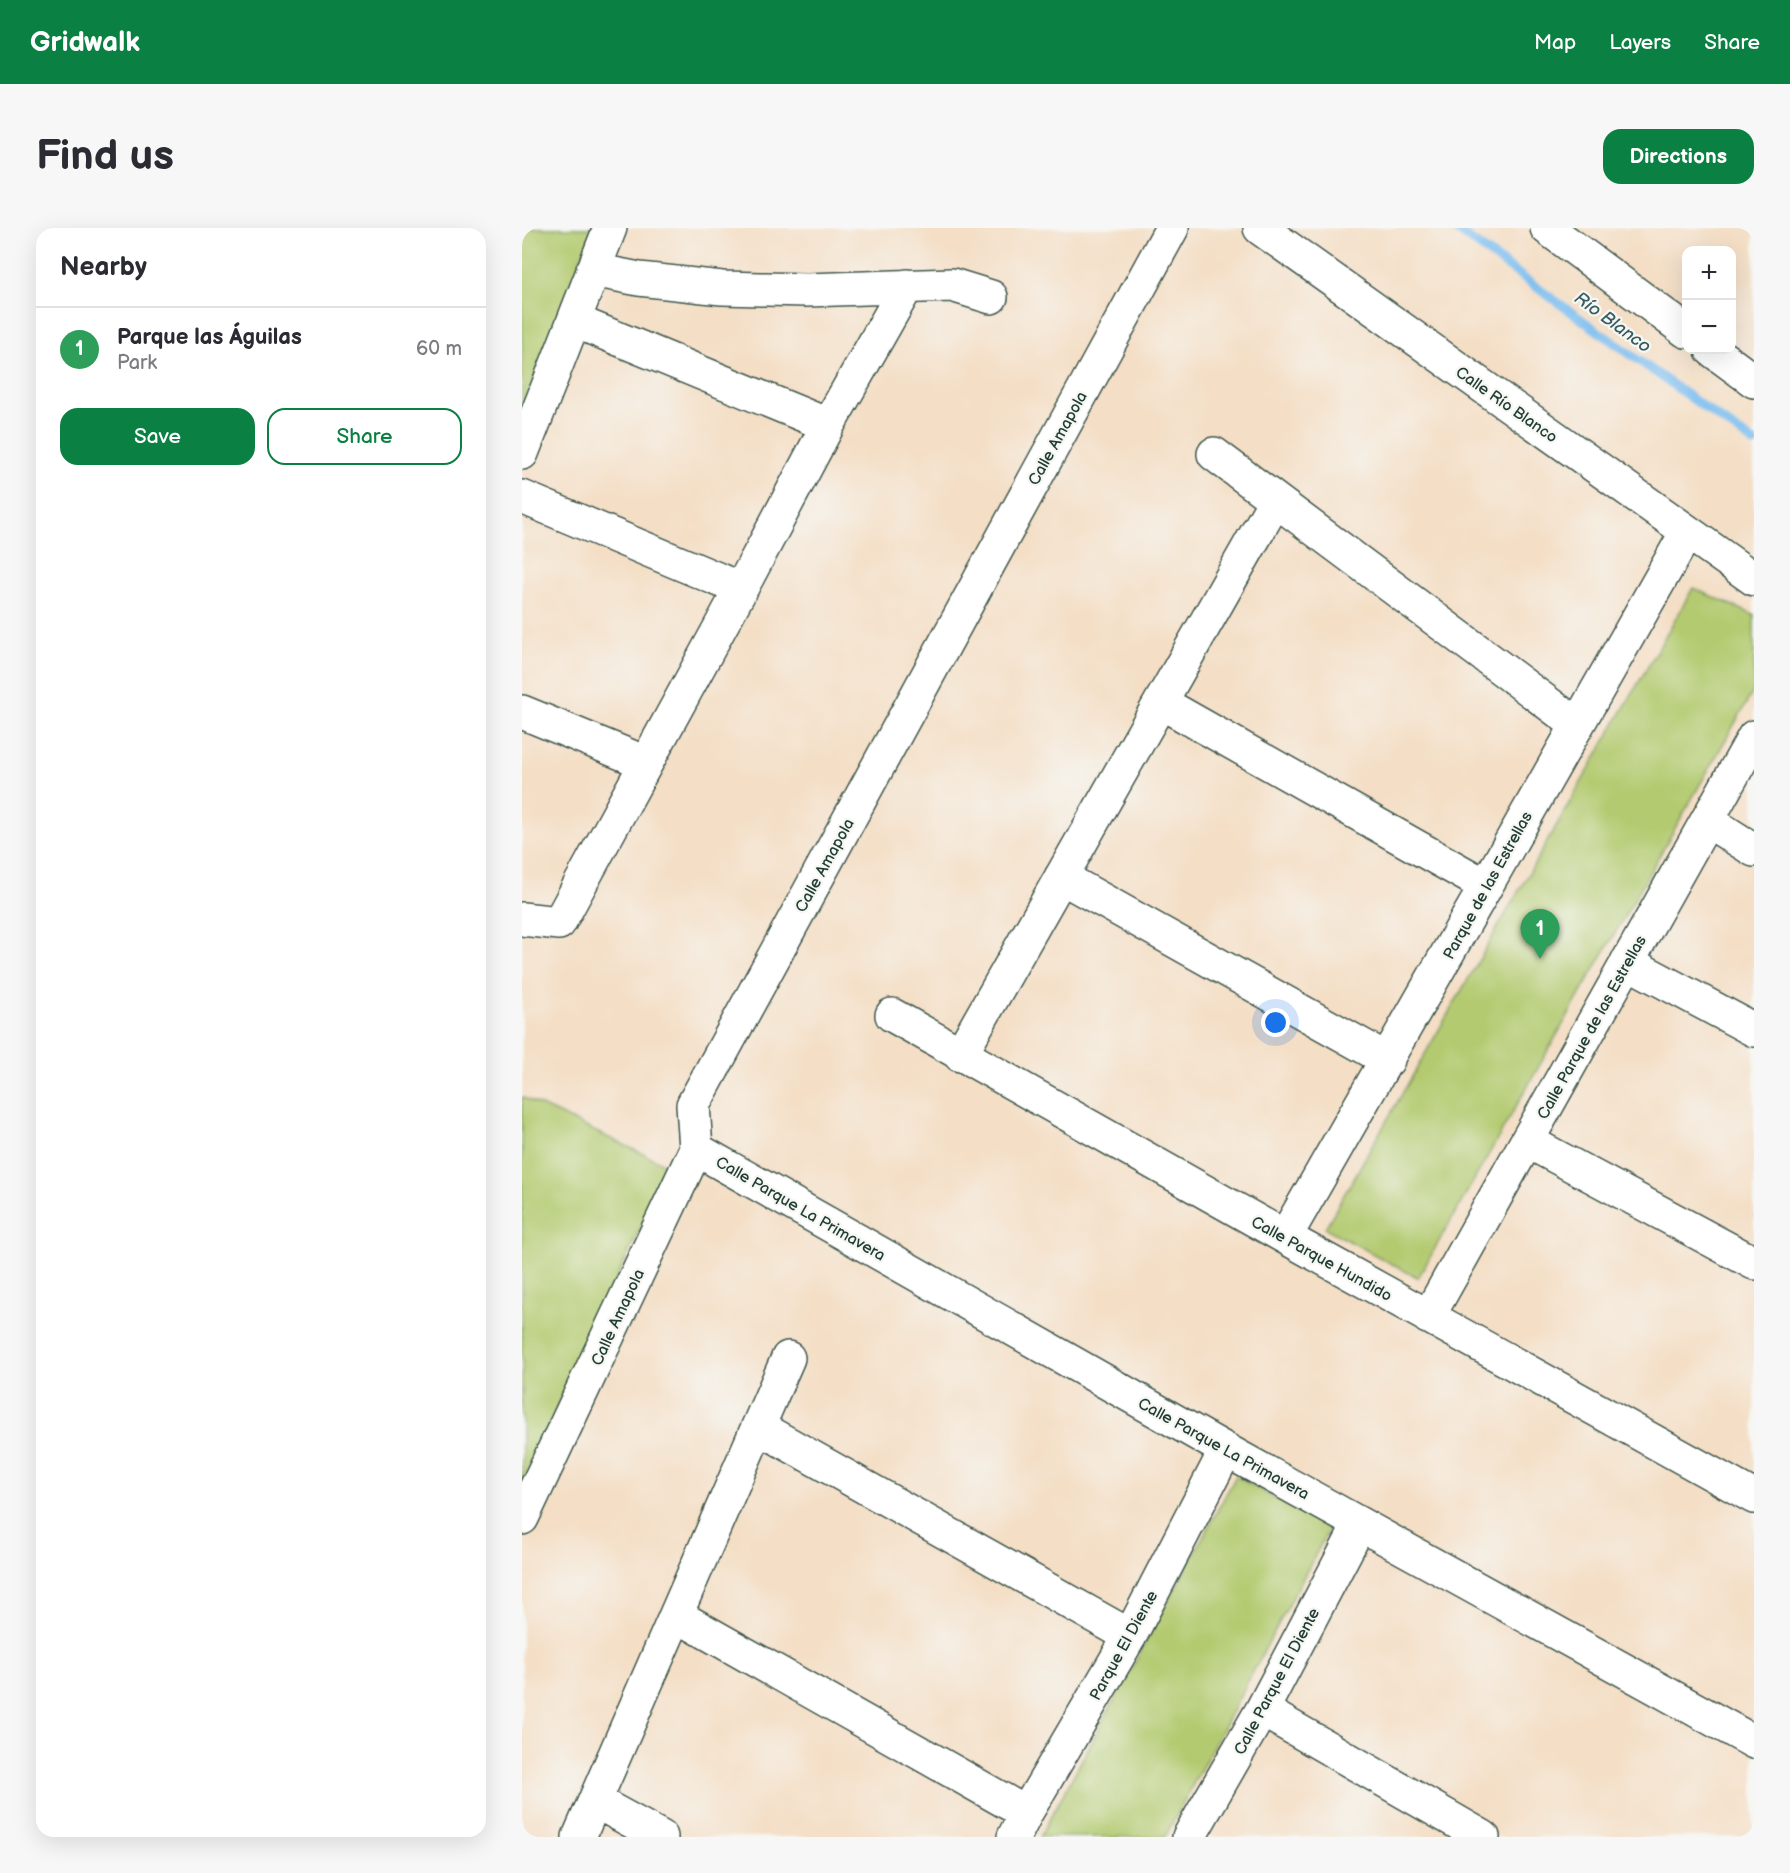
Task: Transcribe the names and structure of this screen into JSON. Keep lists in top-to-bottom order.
{
  "streets": {
    "street": [
      "Calle Río Blanco",
      "Calle Amapola",
      "Parque de las Estrellas",
      "Calle Parque de las Estrellas",
      "Calle Parque La Primavera",
      "Calle Parque Hundido",
      "Parque El Diente",
      "Calle Parque El Diente"
    ]
  },
  "crossings": [
    ["Calle Río Blanco", "Parque de las Estrellas"],
    ["Calle Amapola", "Calle Parque La Primavera"],
    ["Parque de las Estrellas", "Calle Parque Hundido"],
    ["Calle Parque de las Estrellas", "Calle Parque Hundido"],
    ["Calle Parque La Primavera", "Parque El Diente"],
    ["Calle Parque La Primavera", "Calle Parque El Diente"]
  ],
  "water": ["Río Blanco"],
  "page": {
    "header": "Gridwalk",
    "nav": ["Map", "Layers", "Share"],
    "buttons": [
      "Directions",
      ["Save", "Share"]
    ],
    "title": "Find us",
    "heading": "Nearby",
    "map_buttons": ["+", "−"],
    "list": [
      {
        "mark": "1",
        "name": "Parque las Águilas",
        "note": "Park",
        "value": "60 m"
      }
    ],
    "pins": "1"
  }
}
